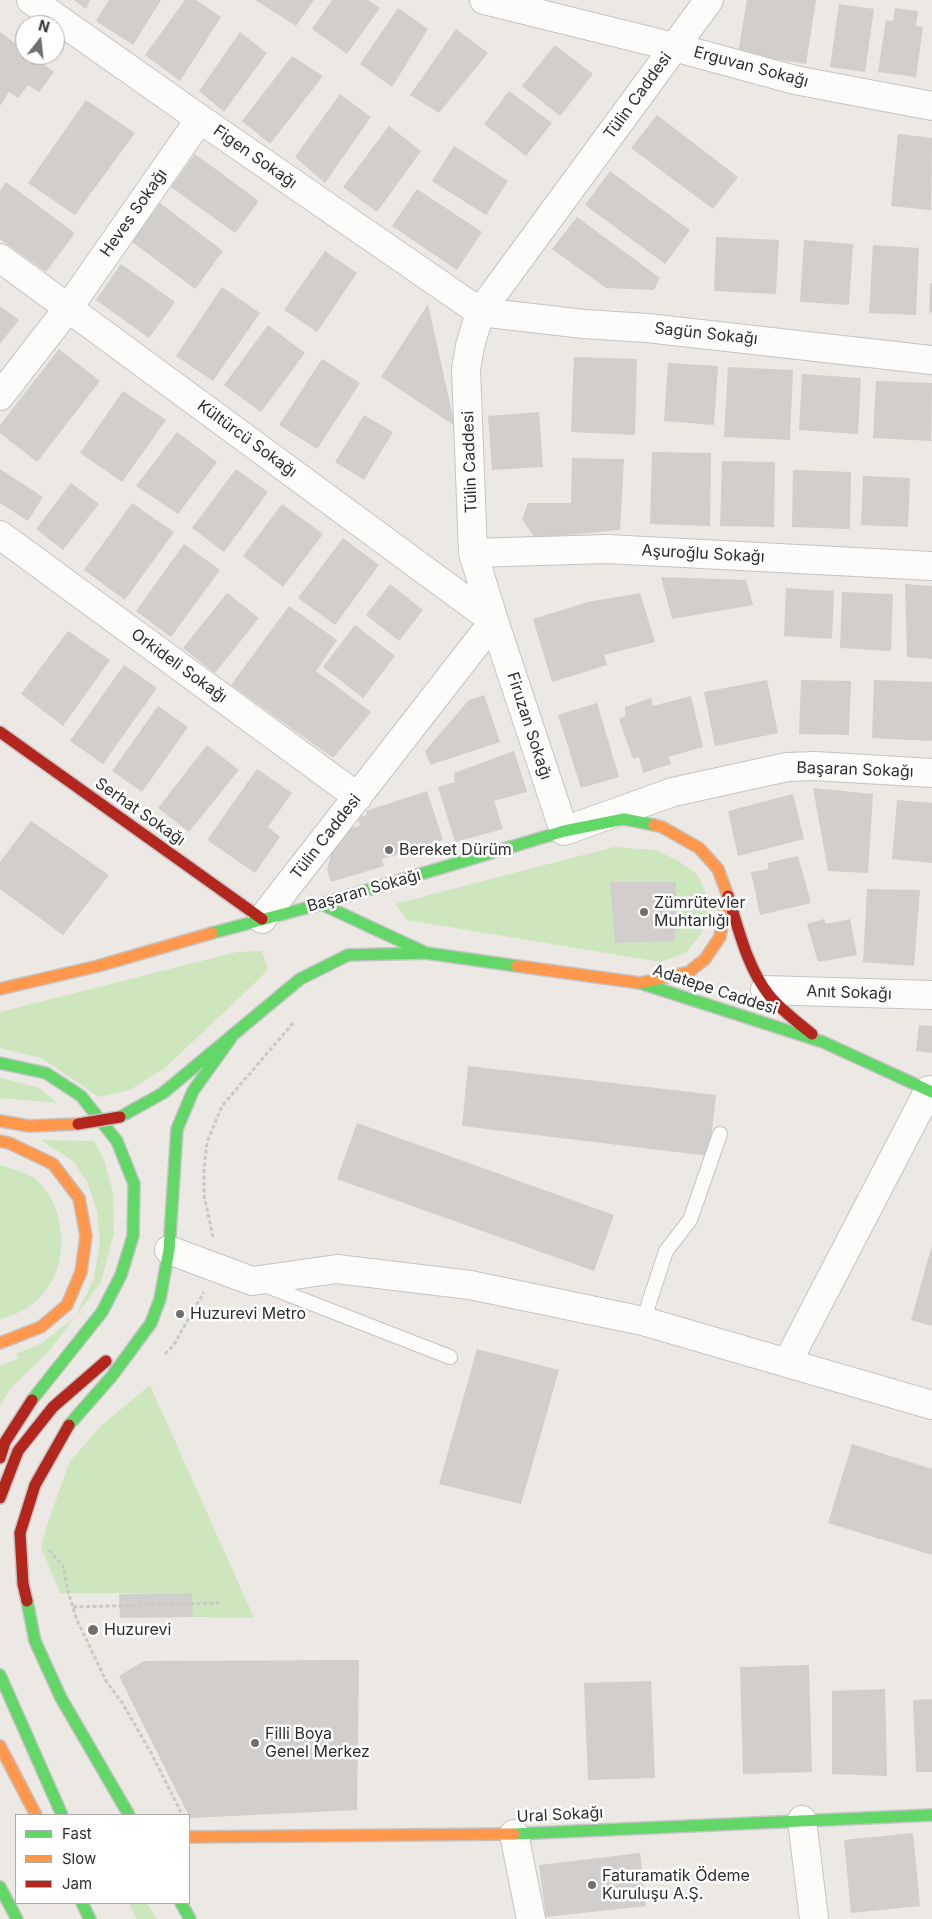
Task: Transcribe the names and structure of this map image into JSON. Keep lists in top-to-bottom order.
{
  "streets": {
    "main road": [
      "Başaran Sokağı",
      "Serhat Sokağı",
      "Adatepe Caddesi",
      "Ural Sokağı"
    ],
    "street": [
      "Erguvan Sokağı",
      "Tülin Caddesi",
      "Figen Sokağı",
      "Heves Sokağı",
      "Sagün Sokağı",
      "Kültürcü Sokağı",
      "Aşuroğlu Sokağı",
      "Orkideli Sokağı",
      "Firuzan Sokağı",
      "Anıt Sokağı"
    ]
  },
  "crossings": [
    ["Erguvan Sokağı", "Tülin Caddesi"],
    ["Tülin Caddesi", "Figen Sokağı"],
    ["Tülin Caddesi", "Sagün Sokağı"],
    ["Tülin Caddesi", "Kültürcü Sokağı"],
    ["Tülin Caddesi", "Aşuroğlu Sokağı"],
    ["Tülin Caddesi", "Orkideli Sokağı"],
    ["Tülin Caddesi", "Firuzan Sokağı"],
    ["Tülin Caddesi", "Başaran Sokağı"],
    ["Tülin Caddesi", "Serhat Sokağı"],
    ["Figen Sokağı", "Heves Sokağı"],
    ["Figen Sokağı", "Sagün Sokağı"],
    ["Heves Sokağı", "Kültürcü Sokağı"],
    ["Kültürcü Sokağı", "Firuzan Sokağı"],
    ["Firuzan Sokağı", "Başaran Sokağı"],
    ["Firuzan Sokağı", "Adatepe Caddesi"],
    ["Başaran Sokağı", "Serhat Sokağı"],
    ["Başaran Sokağı", "Adatepe Caddesi"],
    ["Adatepe Caddesi", "Anıt Sokağı"]
  ],
  "places": [
    "Bereket Dürüm",
    "Zümrütevler Muhtarlığı",
    "Huzurevi Metro",
    "Huzurevi",
    "Filli Boya Genel Merkez",
    "Faturamatik Ödeme Kuruluşu A.Ş."
  ],
  "legend": ["Fast", "Slow", "Jam"],
  "north": "top"
}
